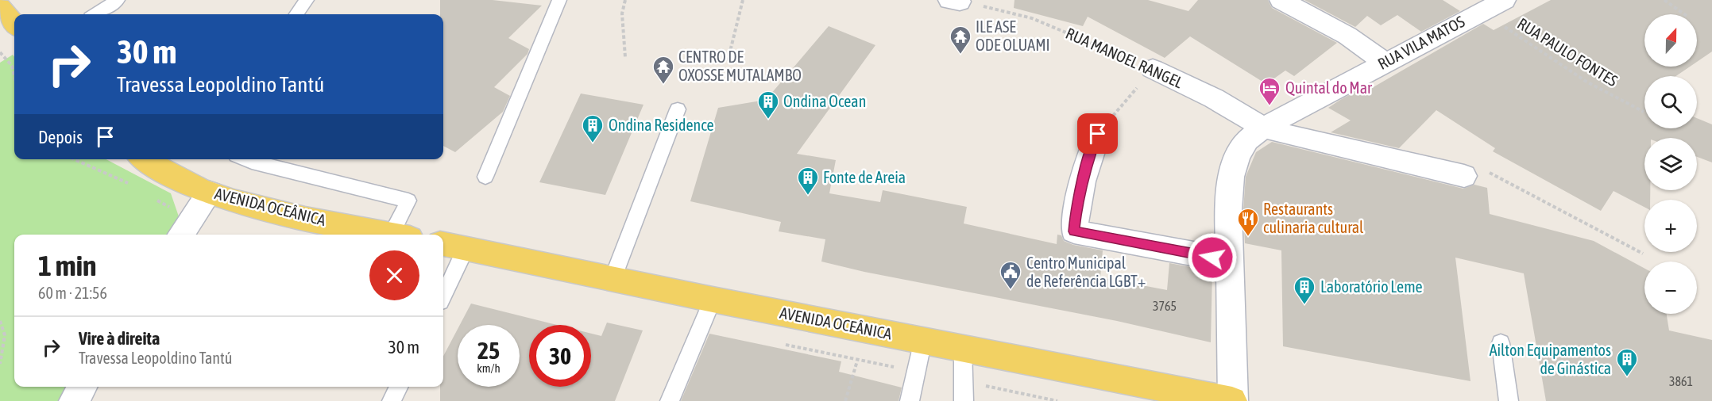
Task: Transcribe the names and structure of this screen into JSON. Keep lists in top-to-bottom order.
{
  "streets": {
    "main road": ["AVENIDA OCEÂNICA"],
    "street": ["RUA VILA MATOS", "RUA MANOEL RANGEL"],
    "path": ["RUA PAULO FONTES"]
  },
  "crossings": [
    ["RUA VILA MATOS", "RUA PAULO FONTES"],
    ["RUA VILA MATOS", "RUA MANOEL RANGEL"],
    ["RUA VILA MATOS", "AVENIDA OCEÂNICA"]
  ],
  "places": {
    "temple": ["ILE ASE ODE OLUAMI", "CENTRO DE OXOSSE MUTALAMBO"],
    "hotel": ["Quintal do Mar"],
    "building": [
      "Ondina Ocean",
      "Ondina Residence",
      "Fonte de Areia",
      "Laboratório Leme",
      "Ailton Equipamentos de Ginástica"
    ],
    "restaurant": ["Restaurants culinaria cultural"],
    "public building": ["Centro Municipal de Referência LGBT+"]
  },
  "house_numbers": ["3765", "3861"],
  "north": "top",
  "page": {
    "map_buttons": ["+", "−"],
    "turn": ["30 m", "Travessa Leopoldino Tantú"],
    "then": "Depois",
    "heading": ["1 min", "60 m · 21:56"],
    "list": [
      {
        "name": "Vire à direita",
        "note": "Travessa Leopoldino Tantú",
        "value": "30 m"
      }
    ],
    "speed": "25 km/h",
    "limit": "30"
  }
}
